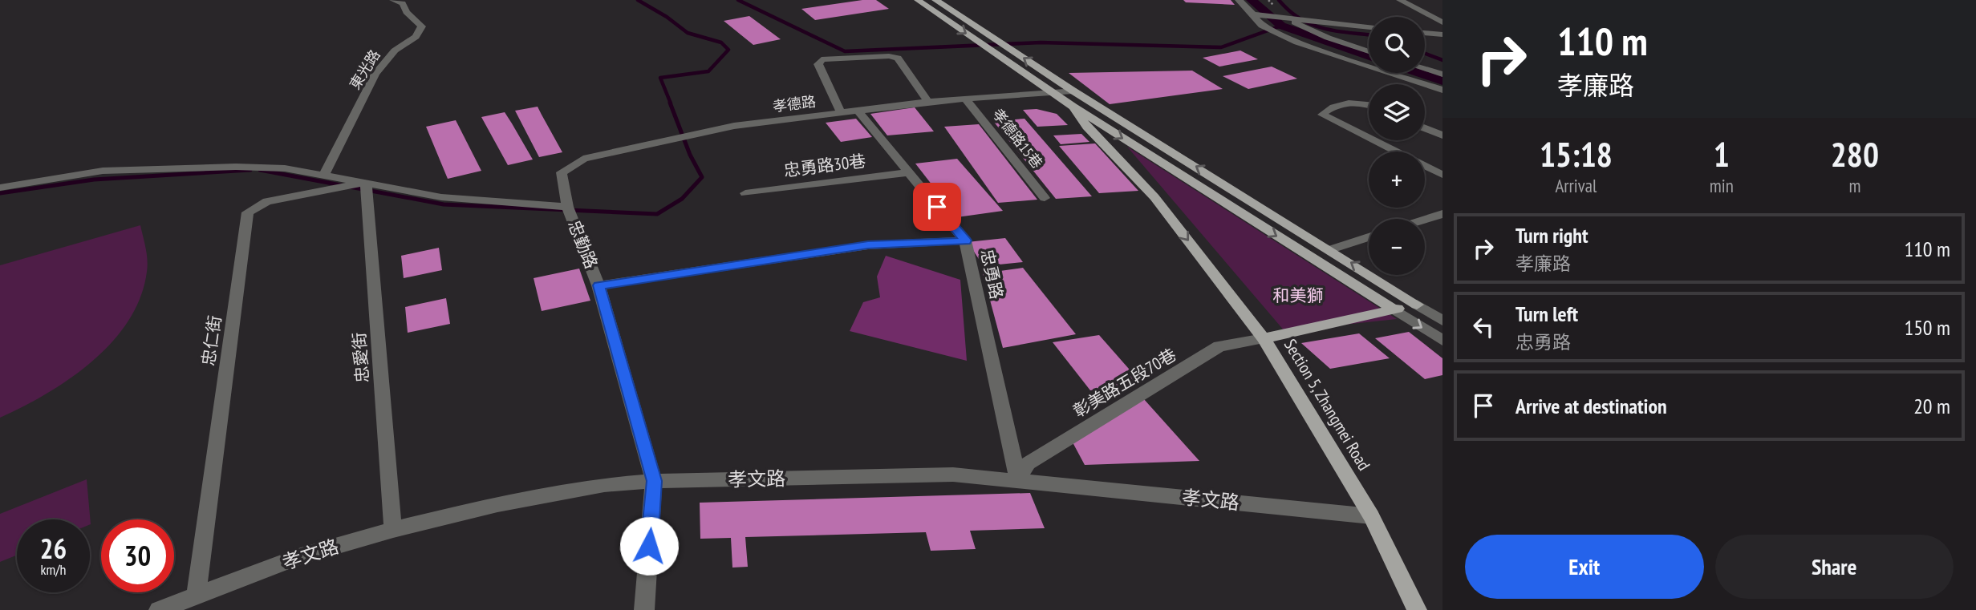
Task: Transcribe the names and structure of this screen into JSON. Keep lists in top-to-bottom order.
{
  "streets": {
    "main road": ["Section 5, Zhangmei Road"],
    "street": [
      "東光路",
      "孝德路",
      "孝德路15巷",
      "忠勇路30巷",
      "忠勤路",
      "忠勇路",
      "忠仁街",
      "忠愛街",
      "彰美路五段70巷",
      "孝文路"
    ]
  },
  "crossings": [
    ["孝德路", "孝德路15巷"],
    ["孝德路", "忠勤路"],
    ["孝德路", "忠勇路"],
    ["忠勇路30巷", "忠勇路"],
    ["忠勤路", "孝文路"],
    ["忠勇路", "彰美路五段70巷"],
    ["忠勇路", "孝文路"],
    ["忠仁街", "忠愛街"],
    ["忠仁街", "孝文路"],
    ["忠愛街", "孝文路"],
    ["彰美路五段70巷", "Section 5, Zhangmei Road"],
    ["彰美路五段70巷", "孝文路"],
    ["Section 5, Zhangmei Road", "孝文路"]
  ],
  "parks": ["和美獅"],
  "page": {
    "turn": ["110 m", "孝廉路"],
    "map_buttons": ["+", "−"],
    "eta": [
      "15:18",
      "Arrival",
      "1",
      "min",
      "280",
      "m"
    ],
    "list": [
      {
        "name": "Turn right",
        "note": "孝廉路",
        "value": "110 m"
      },
      {
        "name": "Turn left",
        "note": "忠勇路",
        "value": "150 m"
      },
      {
        "name": "Arrive at destination",
        "value": "20 m"
      }
    ],
    "speed": "26 km/h",
    "limit": "30",
    "buttons": ["Exit", "Share"]
  }
}
